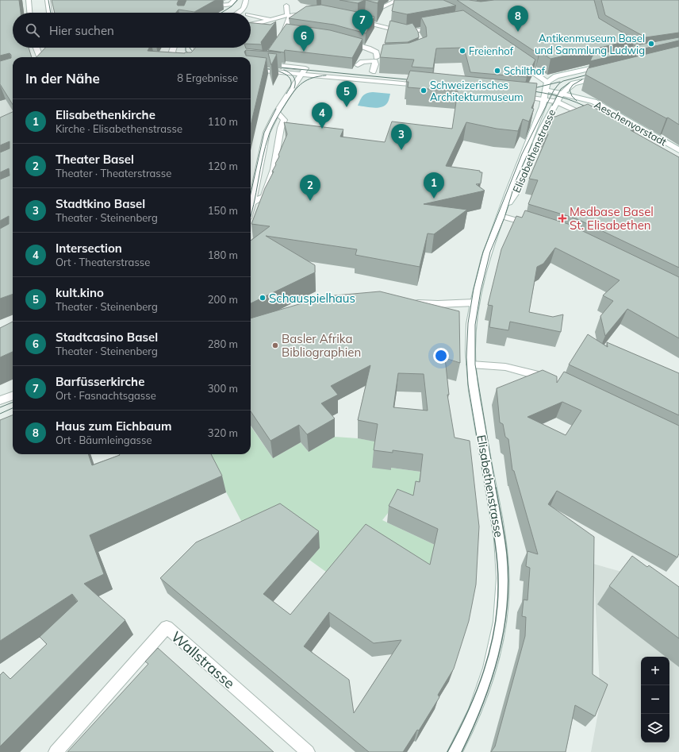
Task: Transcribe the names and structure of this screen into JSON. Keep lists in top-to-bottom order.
{
  "streets": {
    "street": ["Aeschenvorstadt", "Elisabethenstrasse", "Wallstrasse"]
  },
  "crossings": [
    ["Aeschenvorstadt", "Elisabethenstrasse"]
  ],
  "places": {
    "other": [
      "Antikenmuseum Basel und Sammlung Ludwig",
      "Freienhof",
      "Schilthof",
      "Schweizerisches Architekturmuseum",
      "Schauspielhaus",
      "Basler Afrika Bibliographien"
    ],
    "health": ["Medbase Basel St. Elisabethen"]
  },
  "page": {
    "pins": [
      "8",
      "7",
      "6",
      "5",
      "4",
      "3",
      "1",
      "2"
    ],
    "search": "Hier suchen",
    "heading": ["In der Nähe", "8 Ergebnisse"],
    "list": [
      {
        "mark": "1",
        "name": "Elisabethenkirche",
        "note": "Kirche · Elisabethenstrasse",
        "value": "110 m"
      },
      {
        "mark": "2",
        "name": "Theater Basel",
        "note": "Theater · Theaterstrasse",
        "value": "120 m"
      },
      {
        "mark": "3",
        "name": "Stadtkino Basel",
        "note": "Theater · Steinenberg",
        "value": "150 m"
      },
      {
        "mark": "4",
        "name": "Intersection",
        "note": "Ort · Theaterstrasse",
        "value": "180 m"
      },
      {
        "mark": "5",
        "name": "kult.kino",
        "note": "Theater · Steinenberg",
        "value": "200 m"
      },
      {
        "mark": "6",
        "name": "Stadtcasino Basel",
        "note": "Theater · Steinenberg",
        "value": "280 m"
      },
      {
        "mark": "7",
        "name": "Barfüsserkirche",
        "note": "Ort · Fasnachtsgasse",
        "value": "300 m"
      },
      {
        "mark": "8",
        "name": "Haus zum Eichbaum",
        "note": "Ort · Bäumleingasse",
        "value": "320 m"
      }
    ],
    "map_buttons": ["+", "−"]
  }
}
